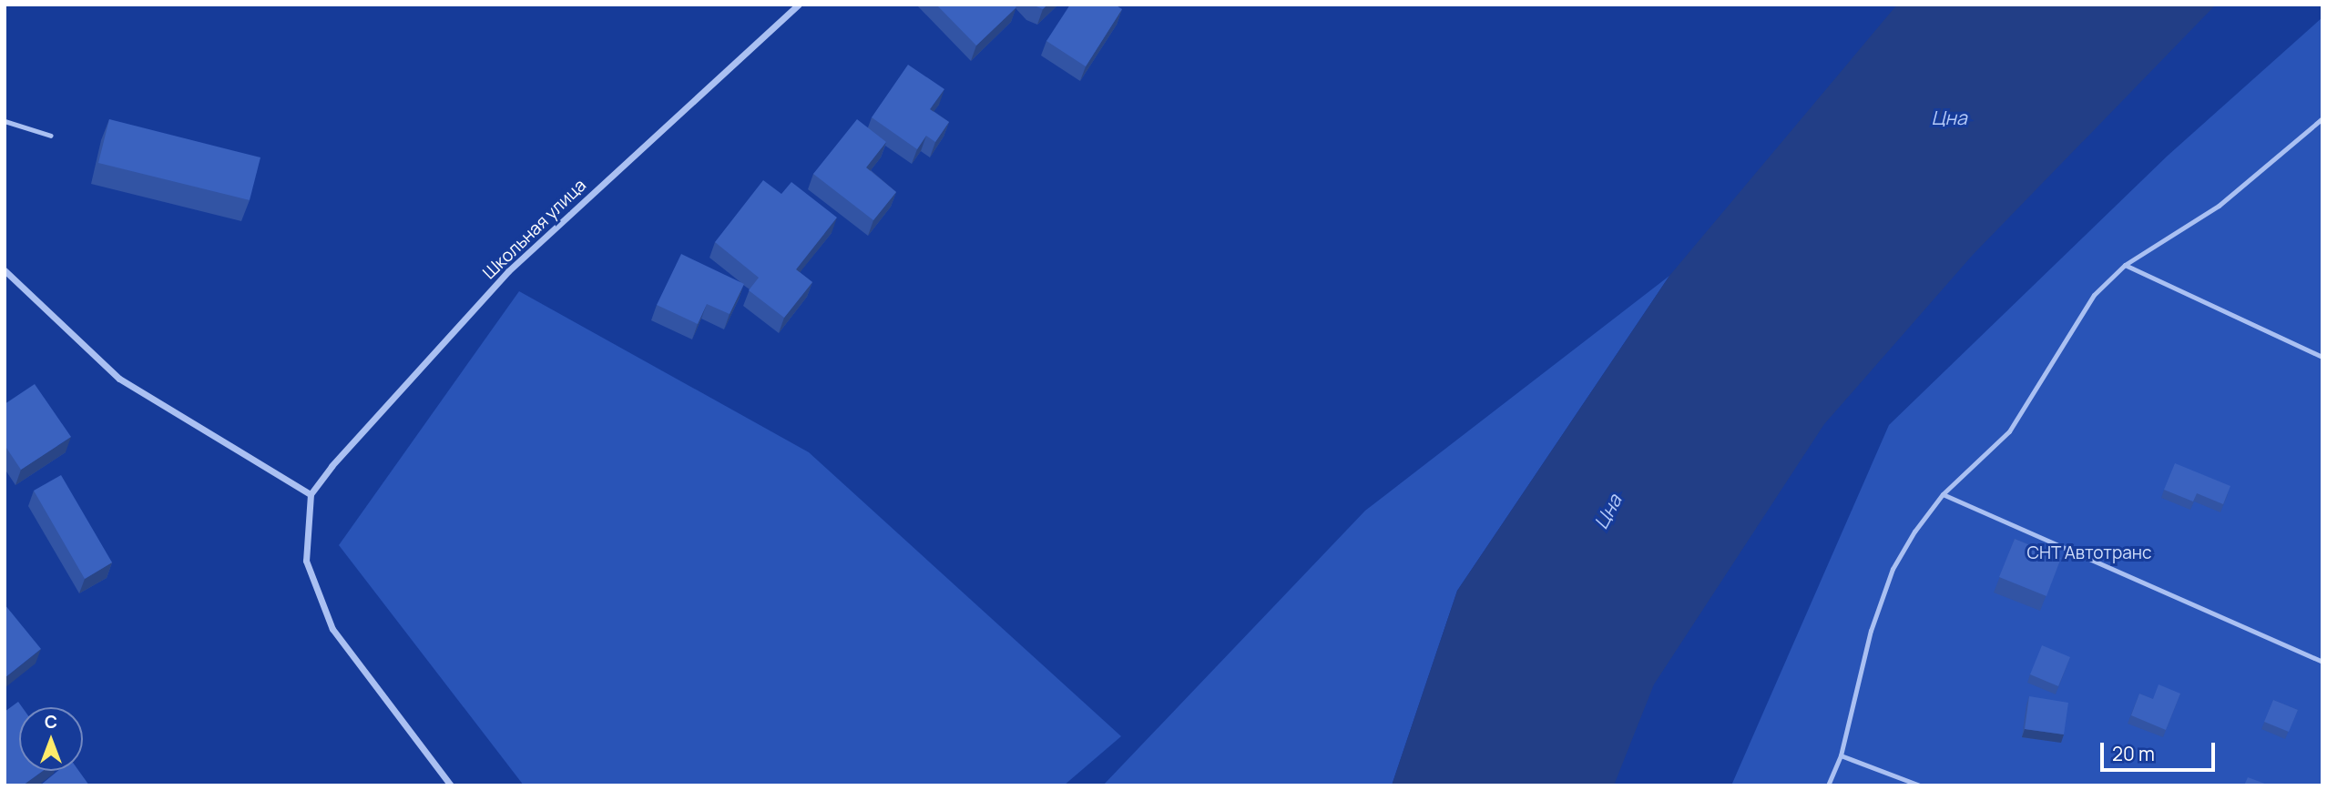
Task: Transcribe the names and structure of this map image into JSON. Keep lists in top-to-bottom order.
{
  "streets": {
    "street": ["Школьная улица"]
  },
  "water": ["Цна"],
  "parks": ["СНТ Автотранс"],
  "scale_bar": "20 m",
  "north": "top"
}
